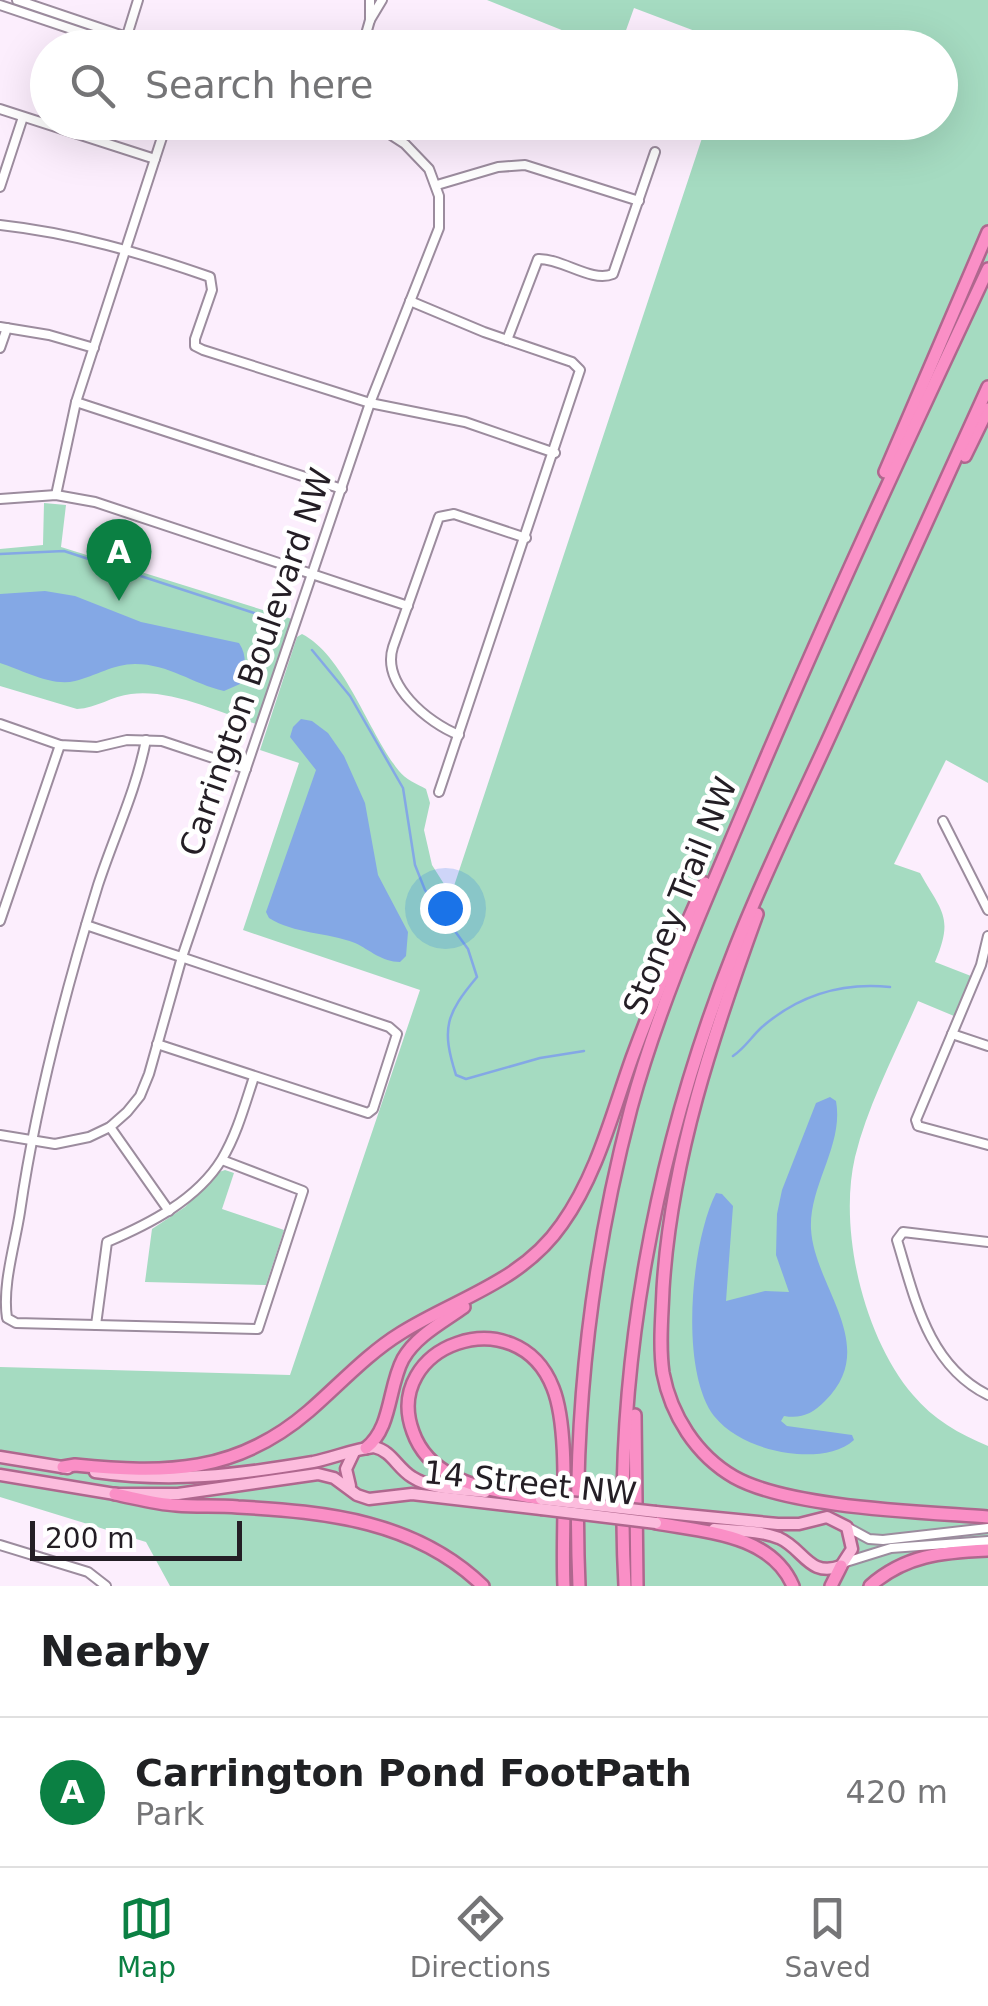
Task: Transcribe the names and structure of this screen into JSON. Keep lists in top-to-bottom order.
{
  "streets": {
    "highway": ["Stoney Trail NW"],
    "main road": ["14 Street NW"],
    "street": ["Carrington Boulevard NW"]
  },
  "scale_bar": "200 m",
  "page": {
    "search": "Search here",
    "pins": "A",
    "scale": "200 m",
    "heading": "Nearby",
    "list": [
      {
        "mark": "A",
        "name": "Carrington Pond FootPath",
        "note": "Park",
        "value": "420 m"
      }
    ],
    "nav": ["Map", "Directions", "Saved"]
  }
}
